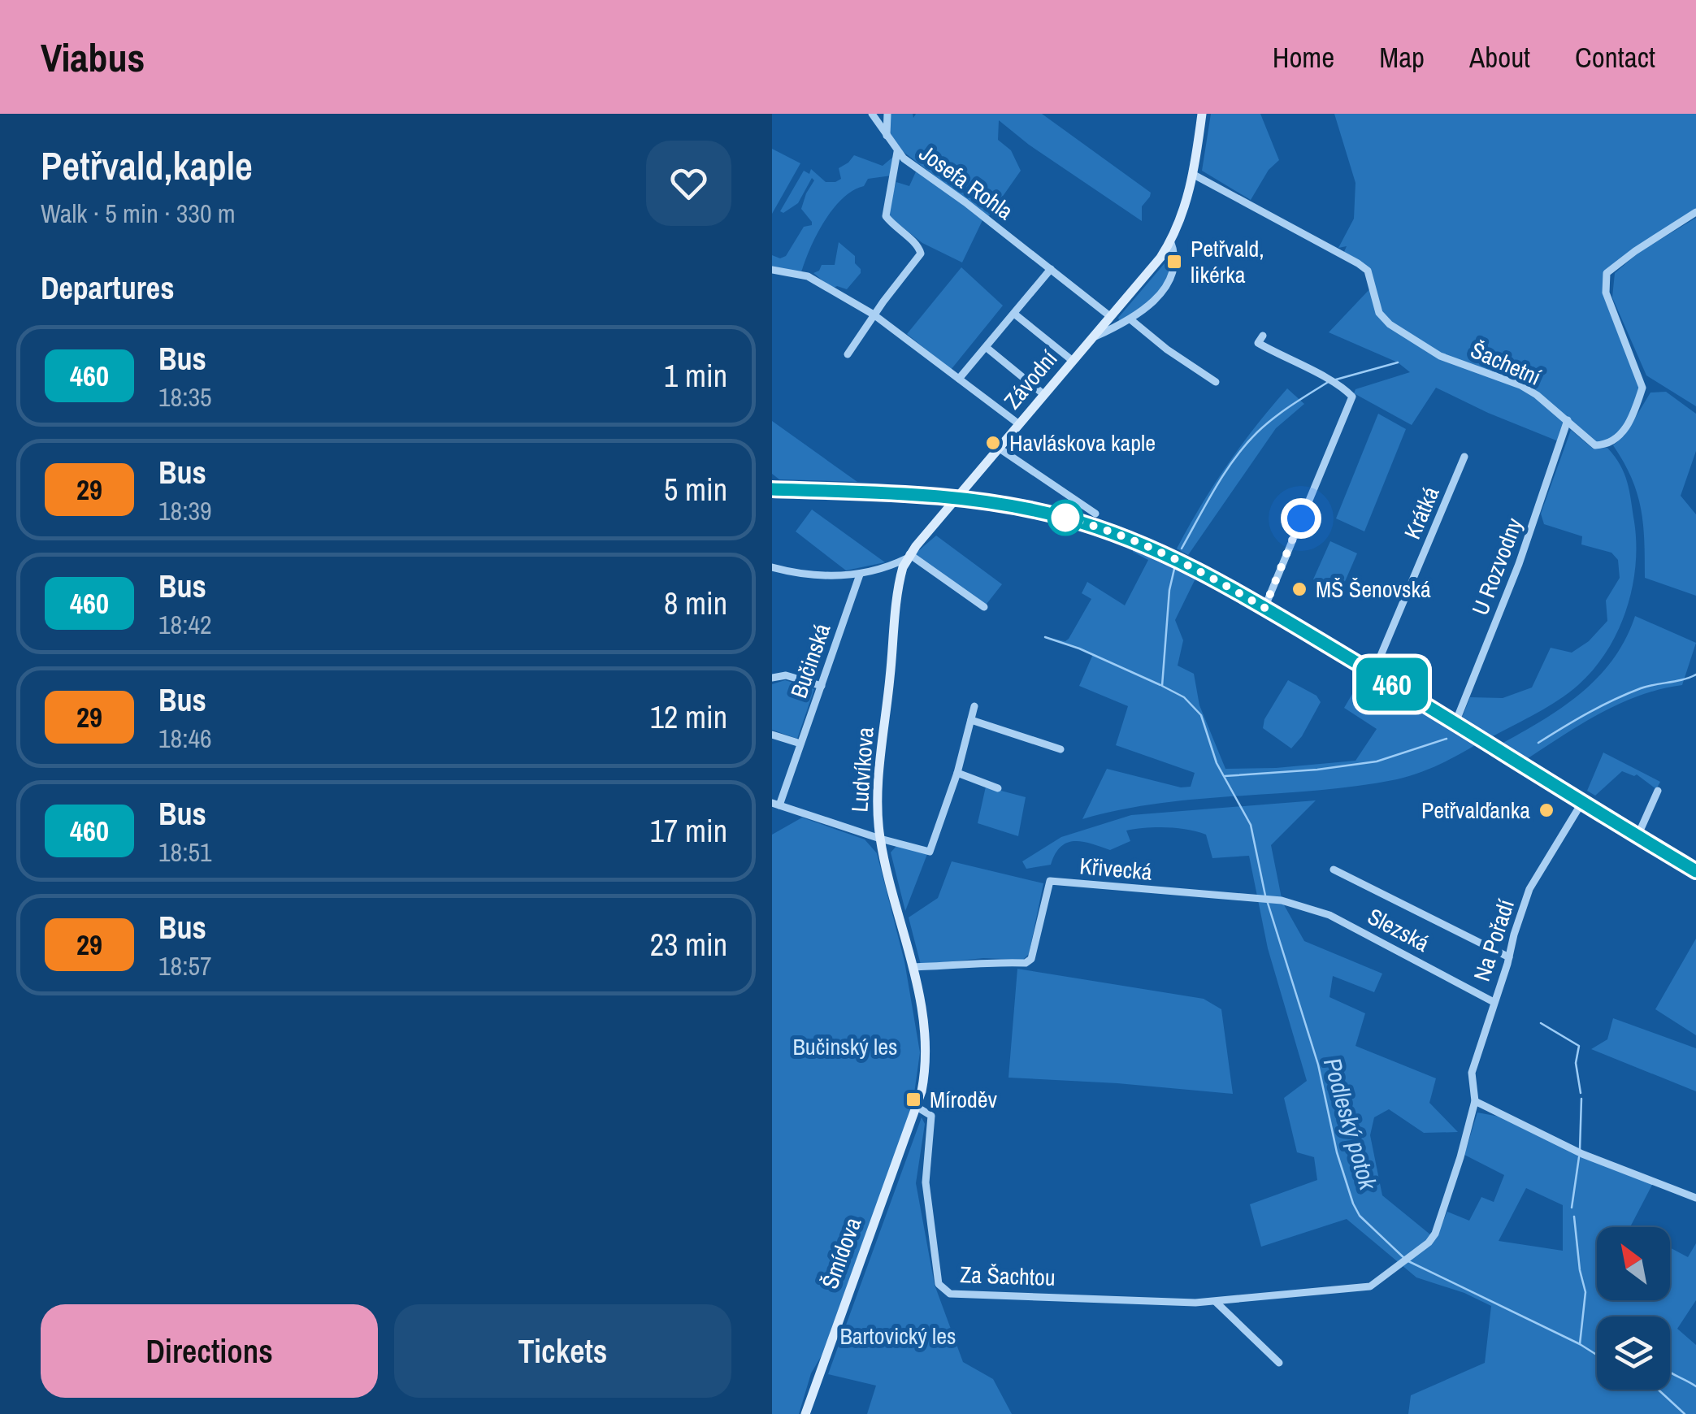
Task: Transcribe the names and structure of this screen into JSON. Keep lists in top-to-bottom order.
{
  "streets": {
    "street": [
      "Josefa Rohla",
      "Šachetní",
      "Závodní",
      "Krátká",
      "U Rozvodny",
      "Bučinská",
      "Ludvíkova",
      "Křivecká",
      "Slezská",
      "Na Pořadí",
      "Šmídova",
      "Za Šachtou"
    ]
  },
  "crossings": [
    ["Josefa Rohla", "Závodní"],
    ["Šachetní", "Závodní"],
    ["Šachetní", "U Rozvodny"],
    ["Závodní", "Ludvíkova"],
    ["Ludvíkova", "Křivecká"],
    ["Ludvíkova", "Šmídova"],
    ["Ludvíkova", "Za Šachtou"],
    ["Křivecká", "Slezská"],
    ["Slezská", "Na Pořadí"],
    ["Na Pořadí", "Za Šachtou"],
    ["Šmídova", "Za Šachtou"]
  ],
  "water": ["Podleský potok"],
  "parks": ["Bučinský les", "Bartovický les"],
  "places": {
    "transit": ["Petřvald, likérka", "Míroděv"],
    "other": ["Havláskova kaple", "MŠ Šenovská", "Petřvalďanka"]
  },
  "lines": ["bus line 460"],
  "north": "top left",
  "page": {
    "header": "Viabus",
    "nav": [
      "Home",
      "Map",
      "About",
      "Contact"
    ],
    "heading": [
      ["Petřvald,kaple", "Walk · 5 min · 330 m"],
      "Departures"
    ],
    "on_map": "460",
    "list": [
      {
        "mark": "460",
        "name": "Bus",
        "note": "18:35",
        "value": "1 min"
      },
      {
        "mark": "29",
        "name": "Bus",
        "note": "18:39",
        "value": "5 min"
      },
      {
        "mark": "460",
        "name": "Bus",
        "note": "18:42",
        "value": "8 min"
      },
      {
        "mark": "29",
        "name": "Bus",
        "note": "18:46",
        "value": "12 min"
      },
      {
        "mark": "460",
        "name": "Bus",
        "note": "18:51",
        "value": "17 min"
      },
      {
        "mark": "29",
        "name": "Bus",
        "note": "18:57",
        "value": "23 min"
      }
    ],
    "buttons": ["Directions", "Tickets"]
  }
}
